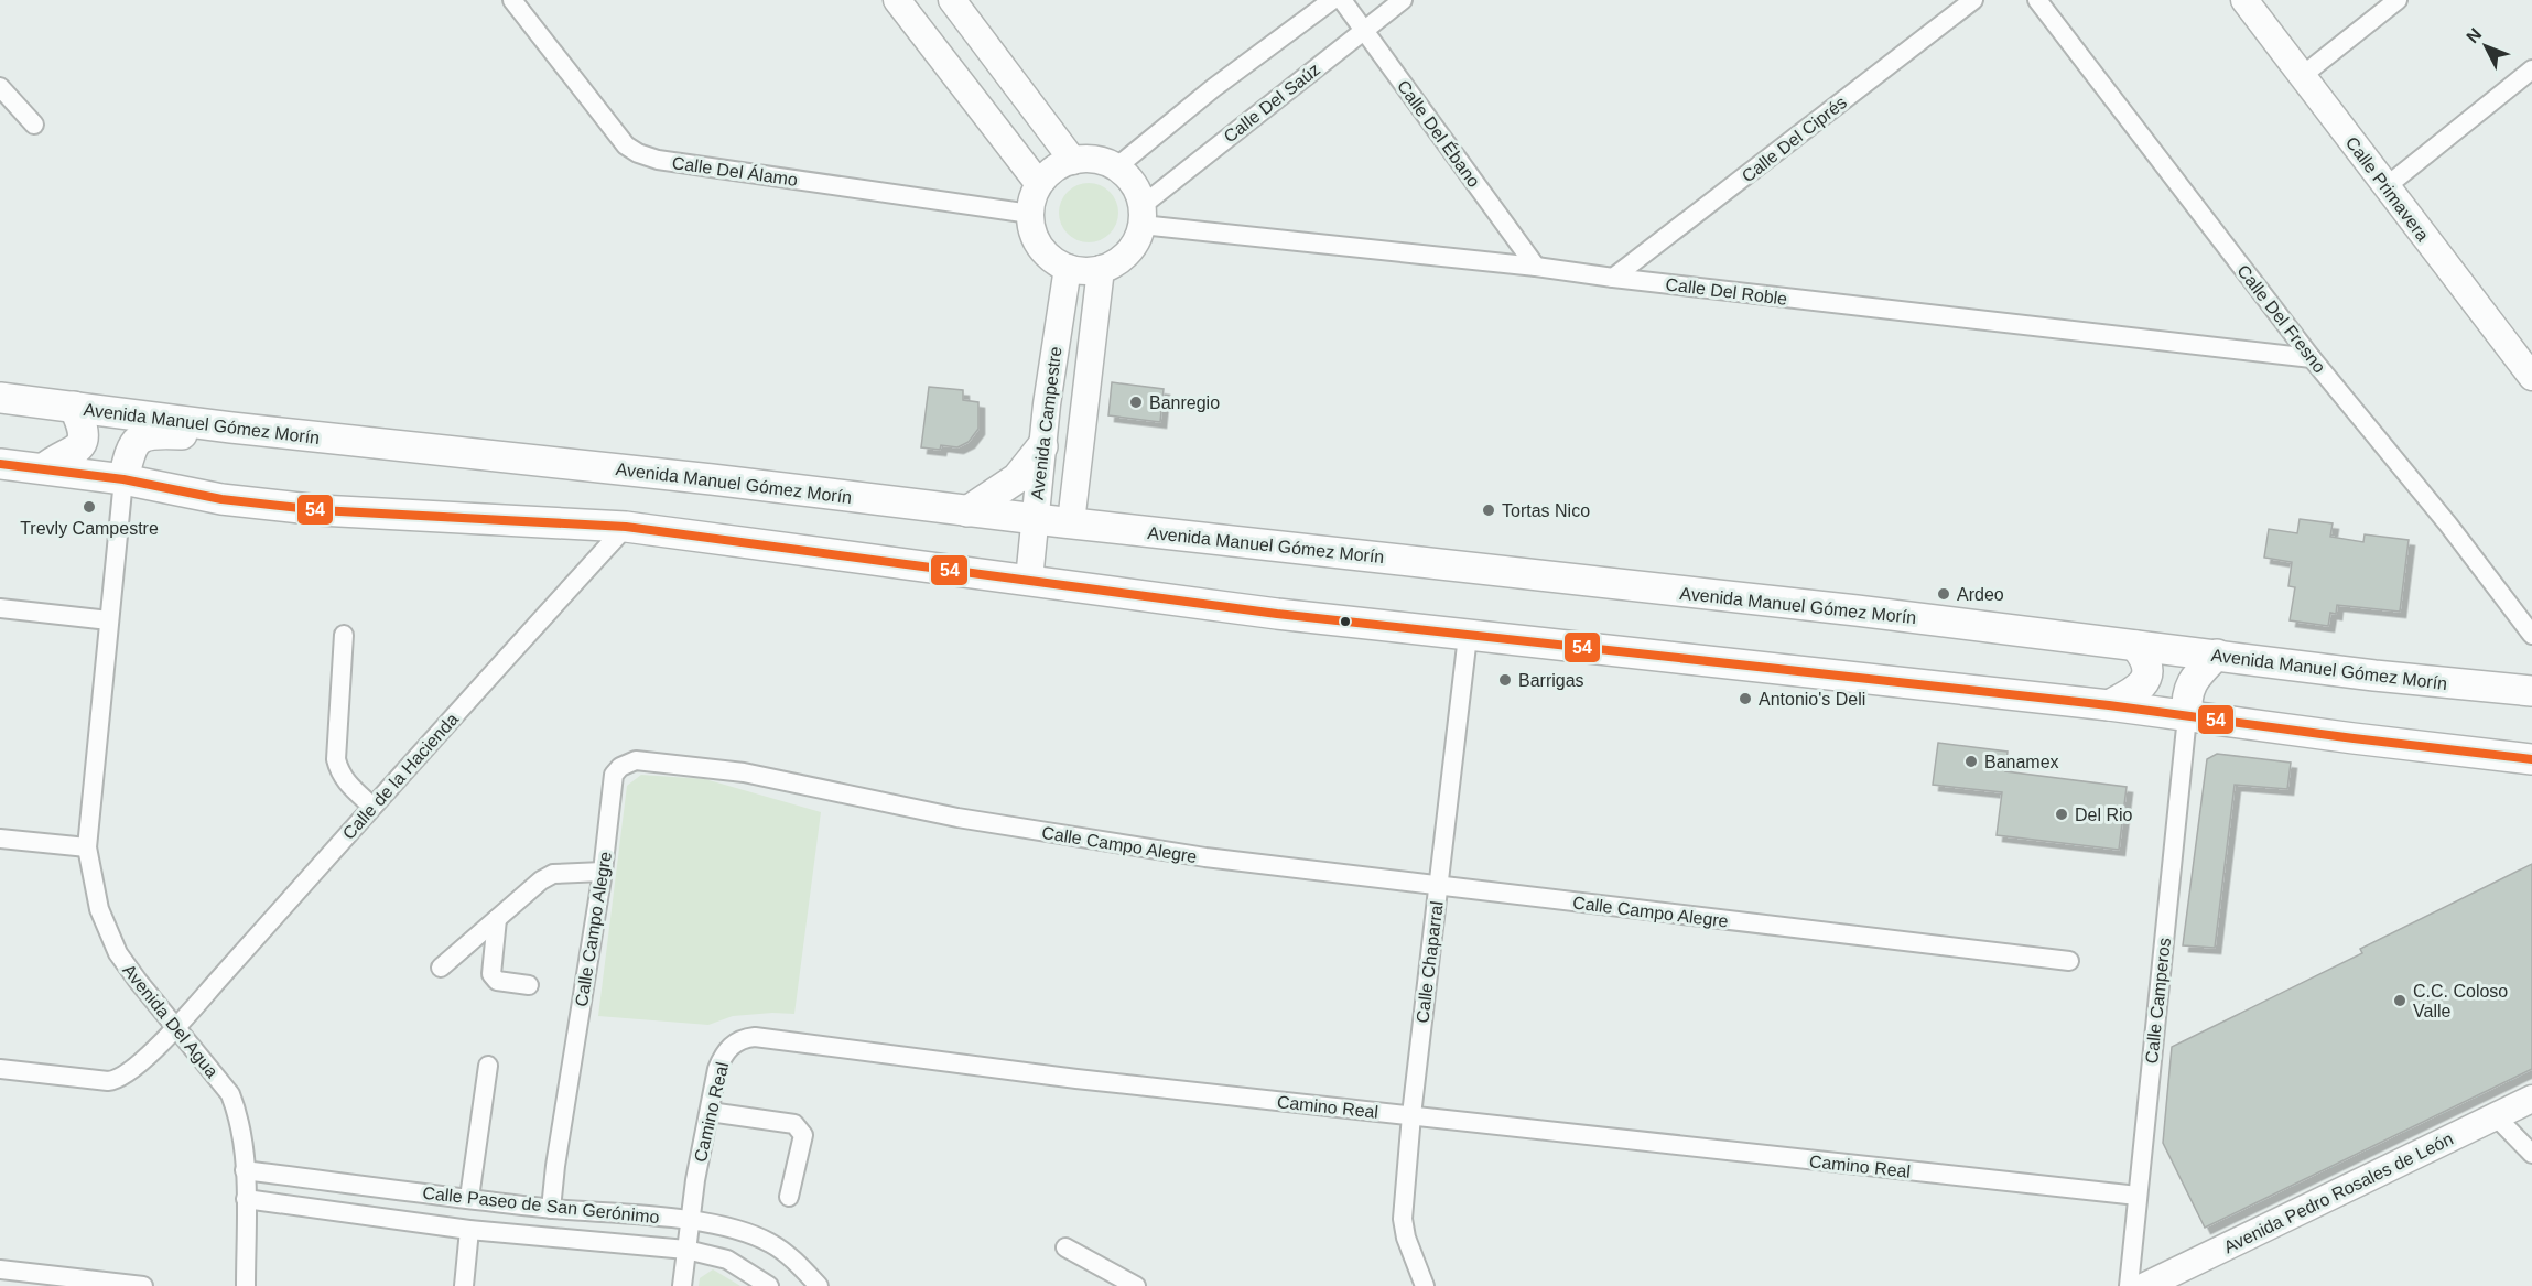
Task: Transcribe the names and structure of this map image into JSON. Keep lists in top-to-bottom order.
{
  "streets": {
    "main road": ["Avenida Manuel Gómez Morín"],
    "street": [
      "Calle Del Saúz",
      "Calle Del Ébano",
      "Calle Del Ciprés",
      "Calle Del Álamo",
      "Calle Primavera",
      "Calle Del Roble",
      "Calle Del Fresno",
      "Avenida Campestre",
      "Calle de la Hacienda",
      "Calle Campo Alegre",
      "Calle Chaparral",
      "Calle Camperos",
      "Avenida Del Agua",
      "Camino Real",
      "Avenida Pedro Rosales de León",
      "Calle Paseo de San Gerónimo"
    ]
  },
  "crossings": [
    ["Calle Del Saúz", "Calle Del Ébano"],
    ["Calle Del Saúz", "Calle Del Álamo"],
    ["Calle Del Saúz", "Calle Del Roble"],
    ["Calle Del Saúz", "Avenida Campestre"],
    ["Calle Del Ébano", "Calle Del Roble"],
    ["Calle Del Ciprés", "Calle Del Roble"],
    ["Calle Del Álamo", "Calle Del Roble"],
    ["Calle Del Álamo", "Avenida Campestre"],
    ["Calle Del Roble", "Calle Del Fresno"],
    ["Calle Del Roble", "Avenida Campestre"],
    ["Avenida Manuel Gómez Morín", "Avenida Campestre"],
    ["Calle de la Hacienda", "Avenida Del Agua"],
    ["Calle Campo Alegre", "Calle Chaparral"],
    ["Calle Campo Alegre", "Calle Paseo de San Gerónimo"],
    ["Calle Chaparral", "Camino Real"],
    ["Calle Camperos", "Camino Real"],
    ["Avenida Del Agua", "Calle Paseo de San Gerónimo"],
    ["Camino Real", "Calle Paseo de San Gerónimo"]
  ],
  "places": [
    "Banregio",
    "Trevly Campestre",
    "Tortas Nico",
    "Ardeo",
    "Barrigas",
    "Antonio's Deli",
    "Banamex",
    "Del Rio",
    "C.C. Coloso Valle"
  ],
  "lines": ["transit line 54"],
  "north": "top left"
}
